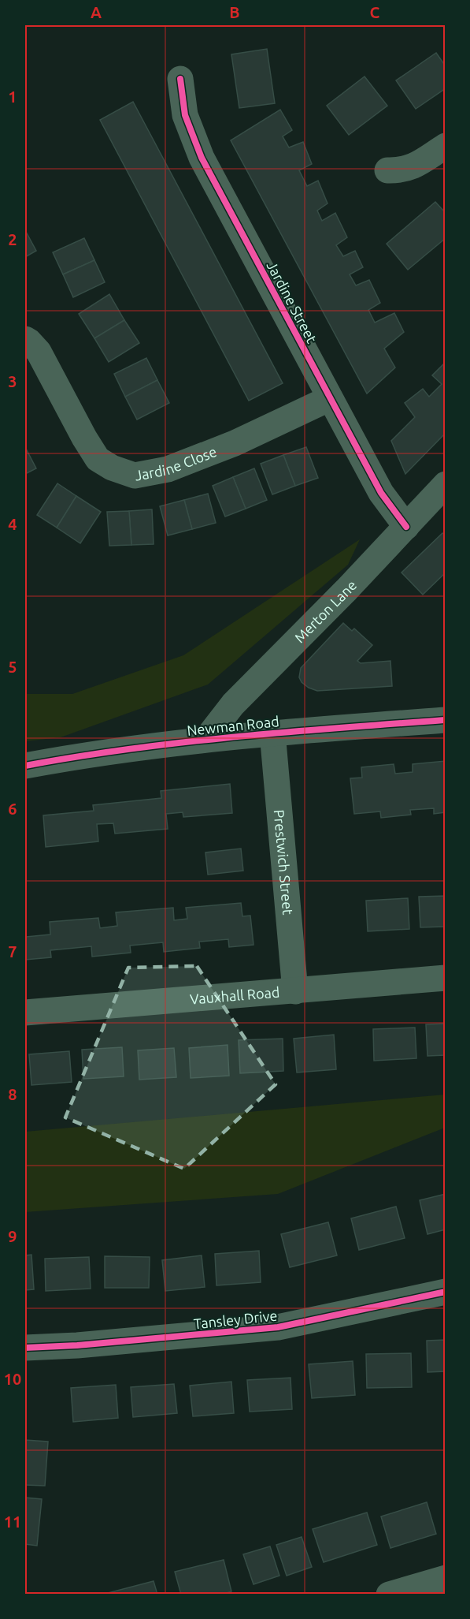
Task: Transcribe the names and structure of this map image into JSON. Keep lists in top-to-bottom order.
{
  "streets": {
    "street": [
      "Jardine Street",
      "Jardine Close",
      "Merton Lane",
      "Newman Road",
      "Prestwich Street",
      "Vauxhall Road",
      "Tansley Drive"
    ]
  },
  "crossings": [
    ["Jardine Street", "Jardine Close"],
    ["Jardine Street", "Merton Lane"],
    ["Merton Lane", "Newman Road"],
    ["Newman Road", "Prestwich Street"],
    ["Prestwich Street", "Vauxhall Road"]
  ],
  "grid": {
    "columns": ["A", "B", "C"],
    "rows": [
      "1",
      "2",
      "3",
      "4",
      "5",
      "6",
      "7",
      "8",
      "9",
      "10",
      "11"
    ]
  }
}
